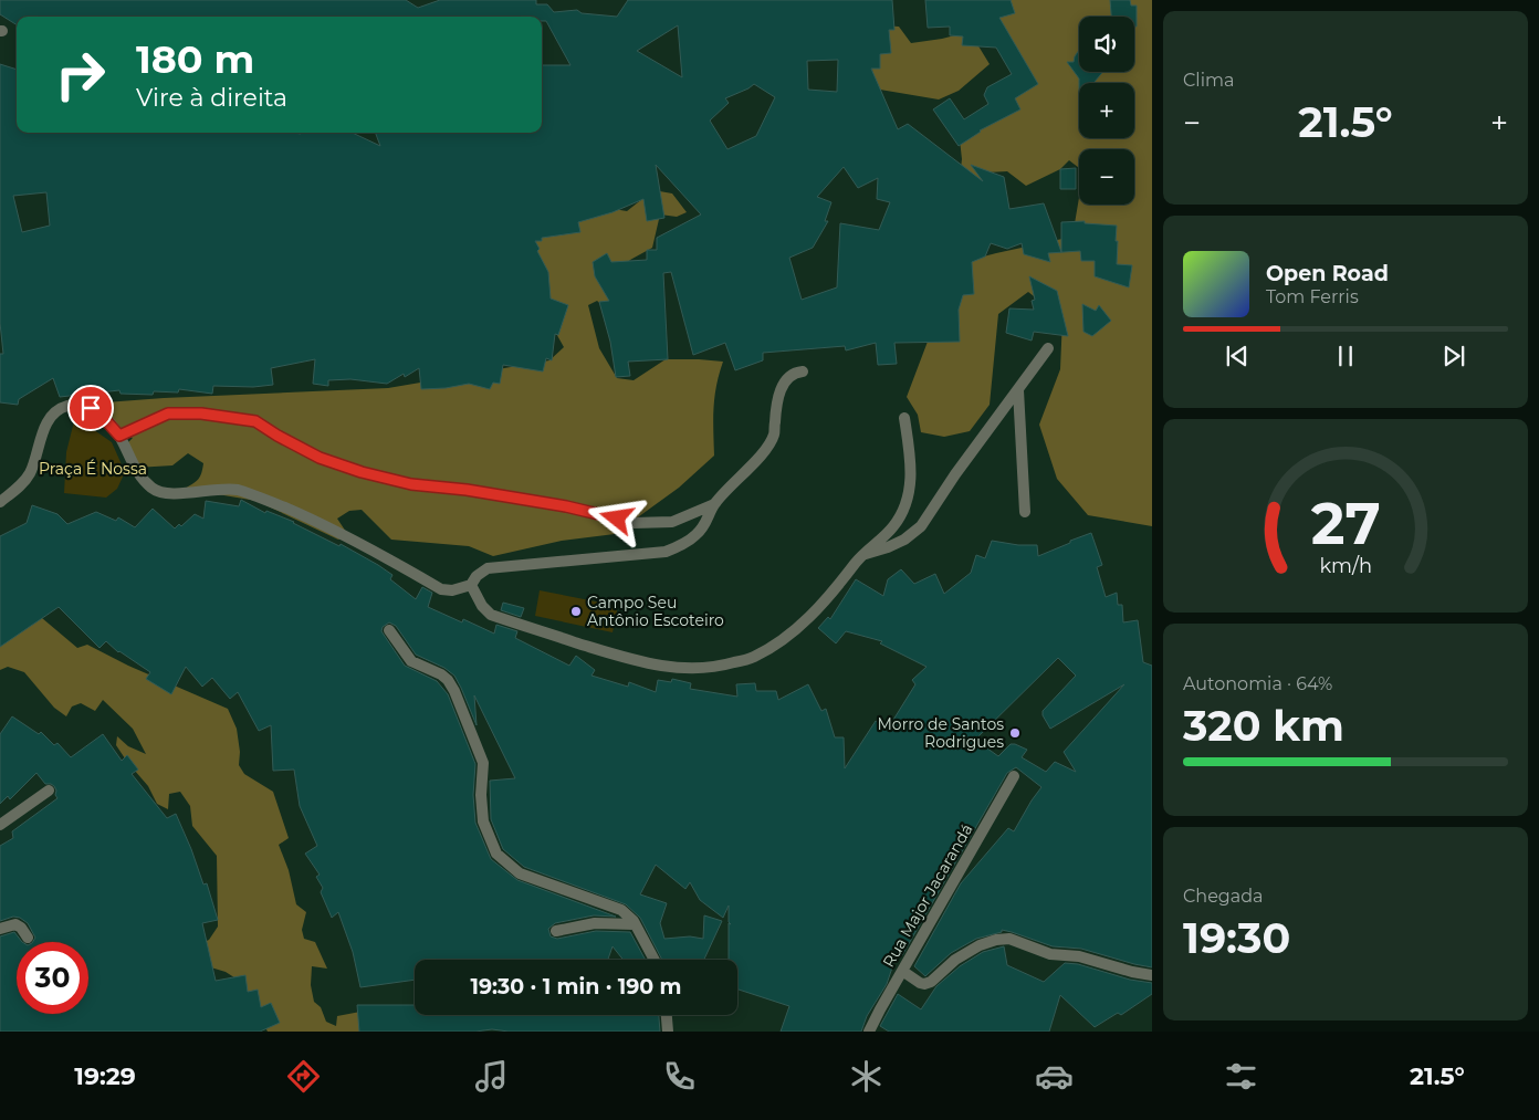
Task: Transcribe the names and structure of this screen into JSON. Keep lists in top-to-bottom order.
{
  "streets": {
    "street": ["Rua Major Jacarandá"]
  },
  "parks": ["Praça É Nossa"],
  "places": ["Campo Seu Antônio Escoteiro", "Morro de Santos Rodrigues"],
  "page": {
    "tile": [
      "Clima",
      ["Autonomia · 64%", "320 km"],
      ["Chegada", "19:30"]
    ],
    "map_buttons": ["+", "−"],
    "turn": ["180 m", "Vire à direita"],
    "heat": ["−", "21.5°", "+"],
    "song": ["Open Road", "Tom Ferris"],
    "limit": "30",
    "trip": "19:30 · 1 min · 190 m",
    "tabs": ["19:29", "21.5°"],
    "gauge": ["27", "km/h"]
  }
}
